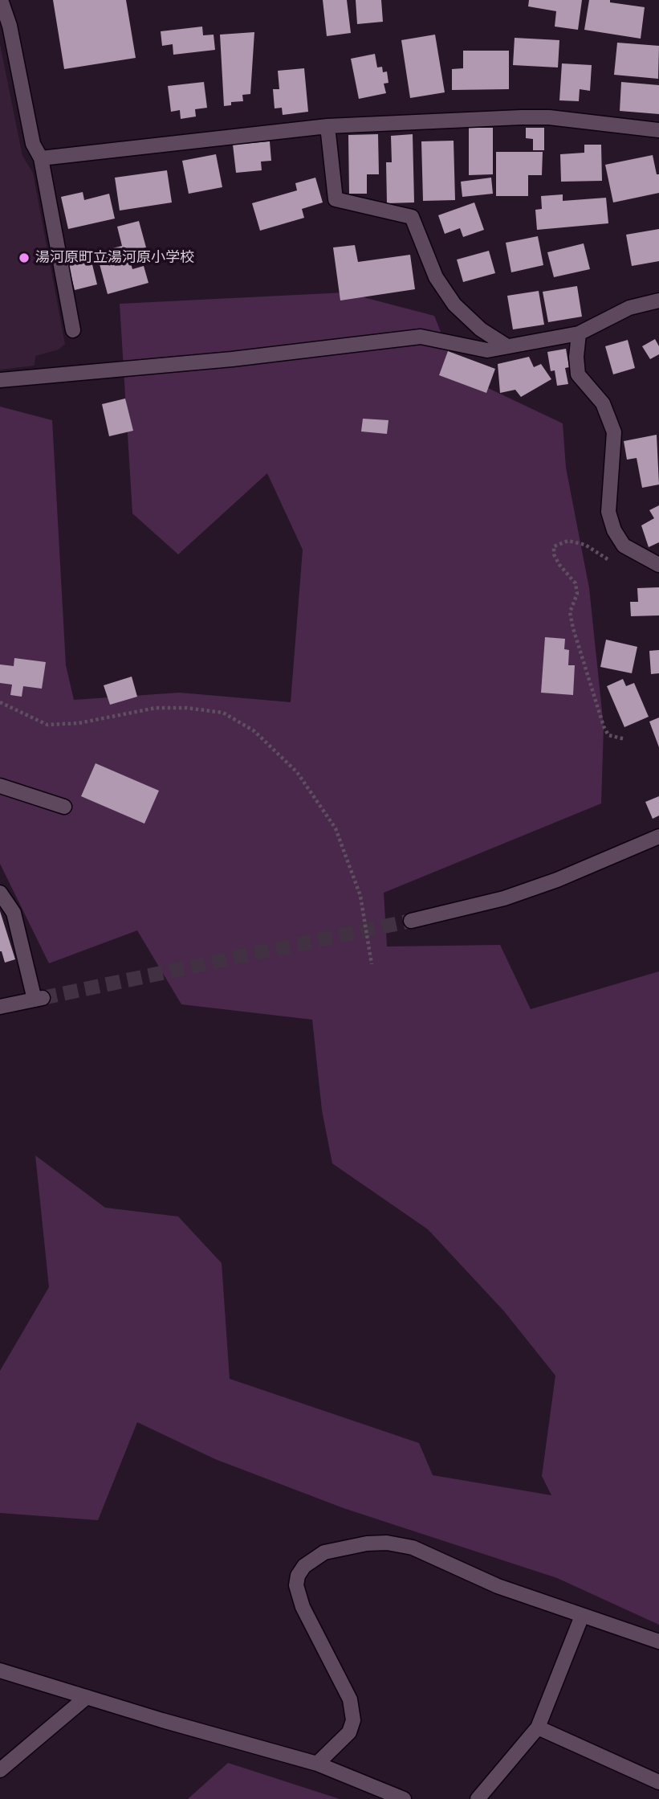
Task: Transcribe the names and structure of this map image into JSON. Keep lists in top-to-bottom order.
{
  "places": ["湯河原町立湯河原小学校"]
}
